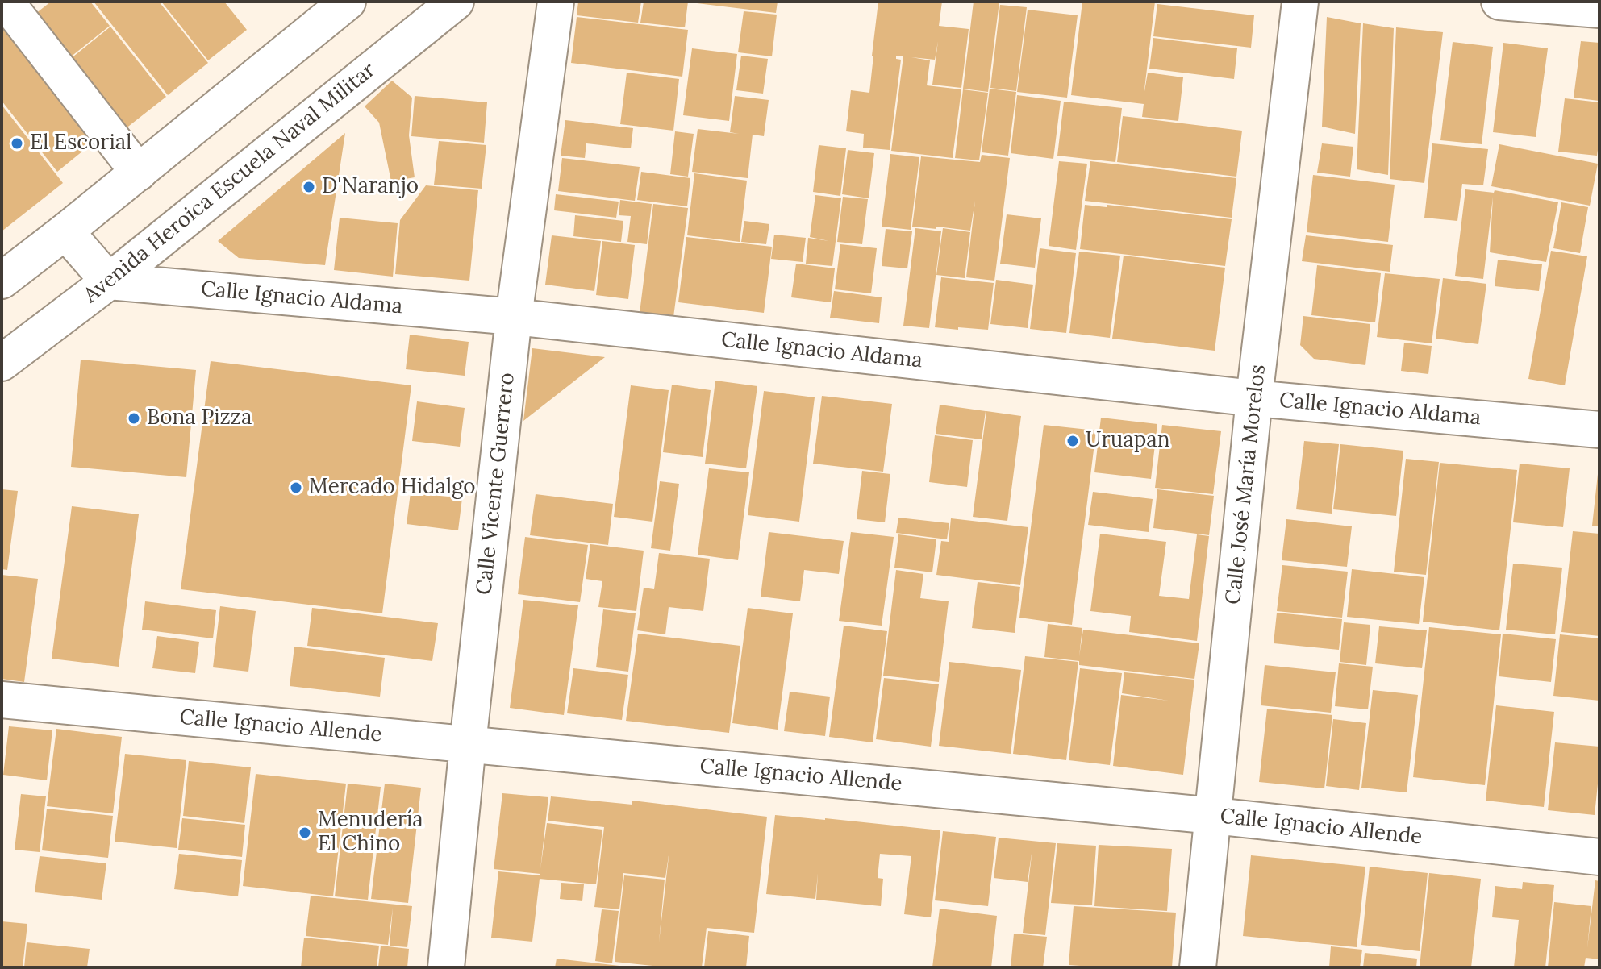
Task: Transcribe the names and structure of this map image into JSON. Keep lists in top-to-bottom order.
{
  "streets": {
    "street": [
      "Avenida Heroica Escuela Naval Militar",
      "Calle Ignacio Aldama",
      "Calle Vicente Guerrero",
      "Calle José María Morelos",
      "Calle Ignacio Allende"
    ]
  },
  "crossings": [
    ["Avenida Heroica Escuela Naval Militar", "Calle Ignacio Aldama"],
    ["Calle Ignacio Aldama", "Calle Vicente Guerrero"],
    ["Calle Ignacio Aldama", "Calle José María Morelos"],
    ["Calle Vicente Guerrero", "Calle Ignacio Allende"],
    ["Calle José María Morelos", "Calle Ignacio Allende"]
  ],
  "places": [
    "El Escorial",
    "D'Naranjo",
    "Bona Pizza",
    "Uruapan",
    "Mercado Hidalgo",
    "Menudería El Chino"
  ]
}
